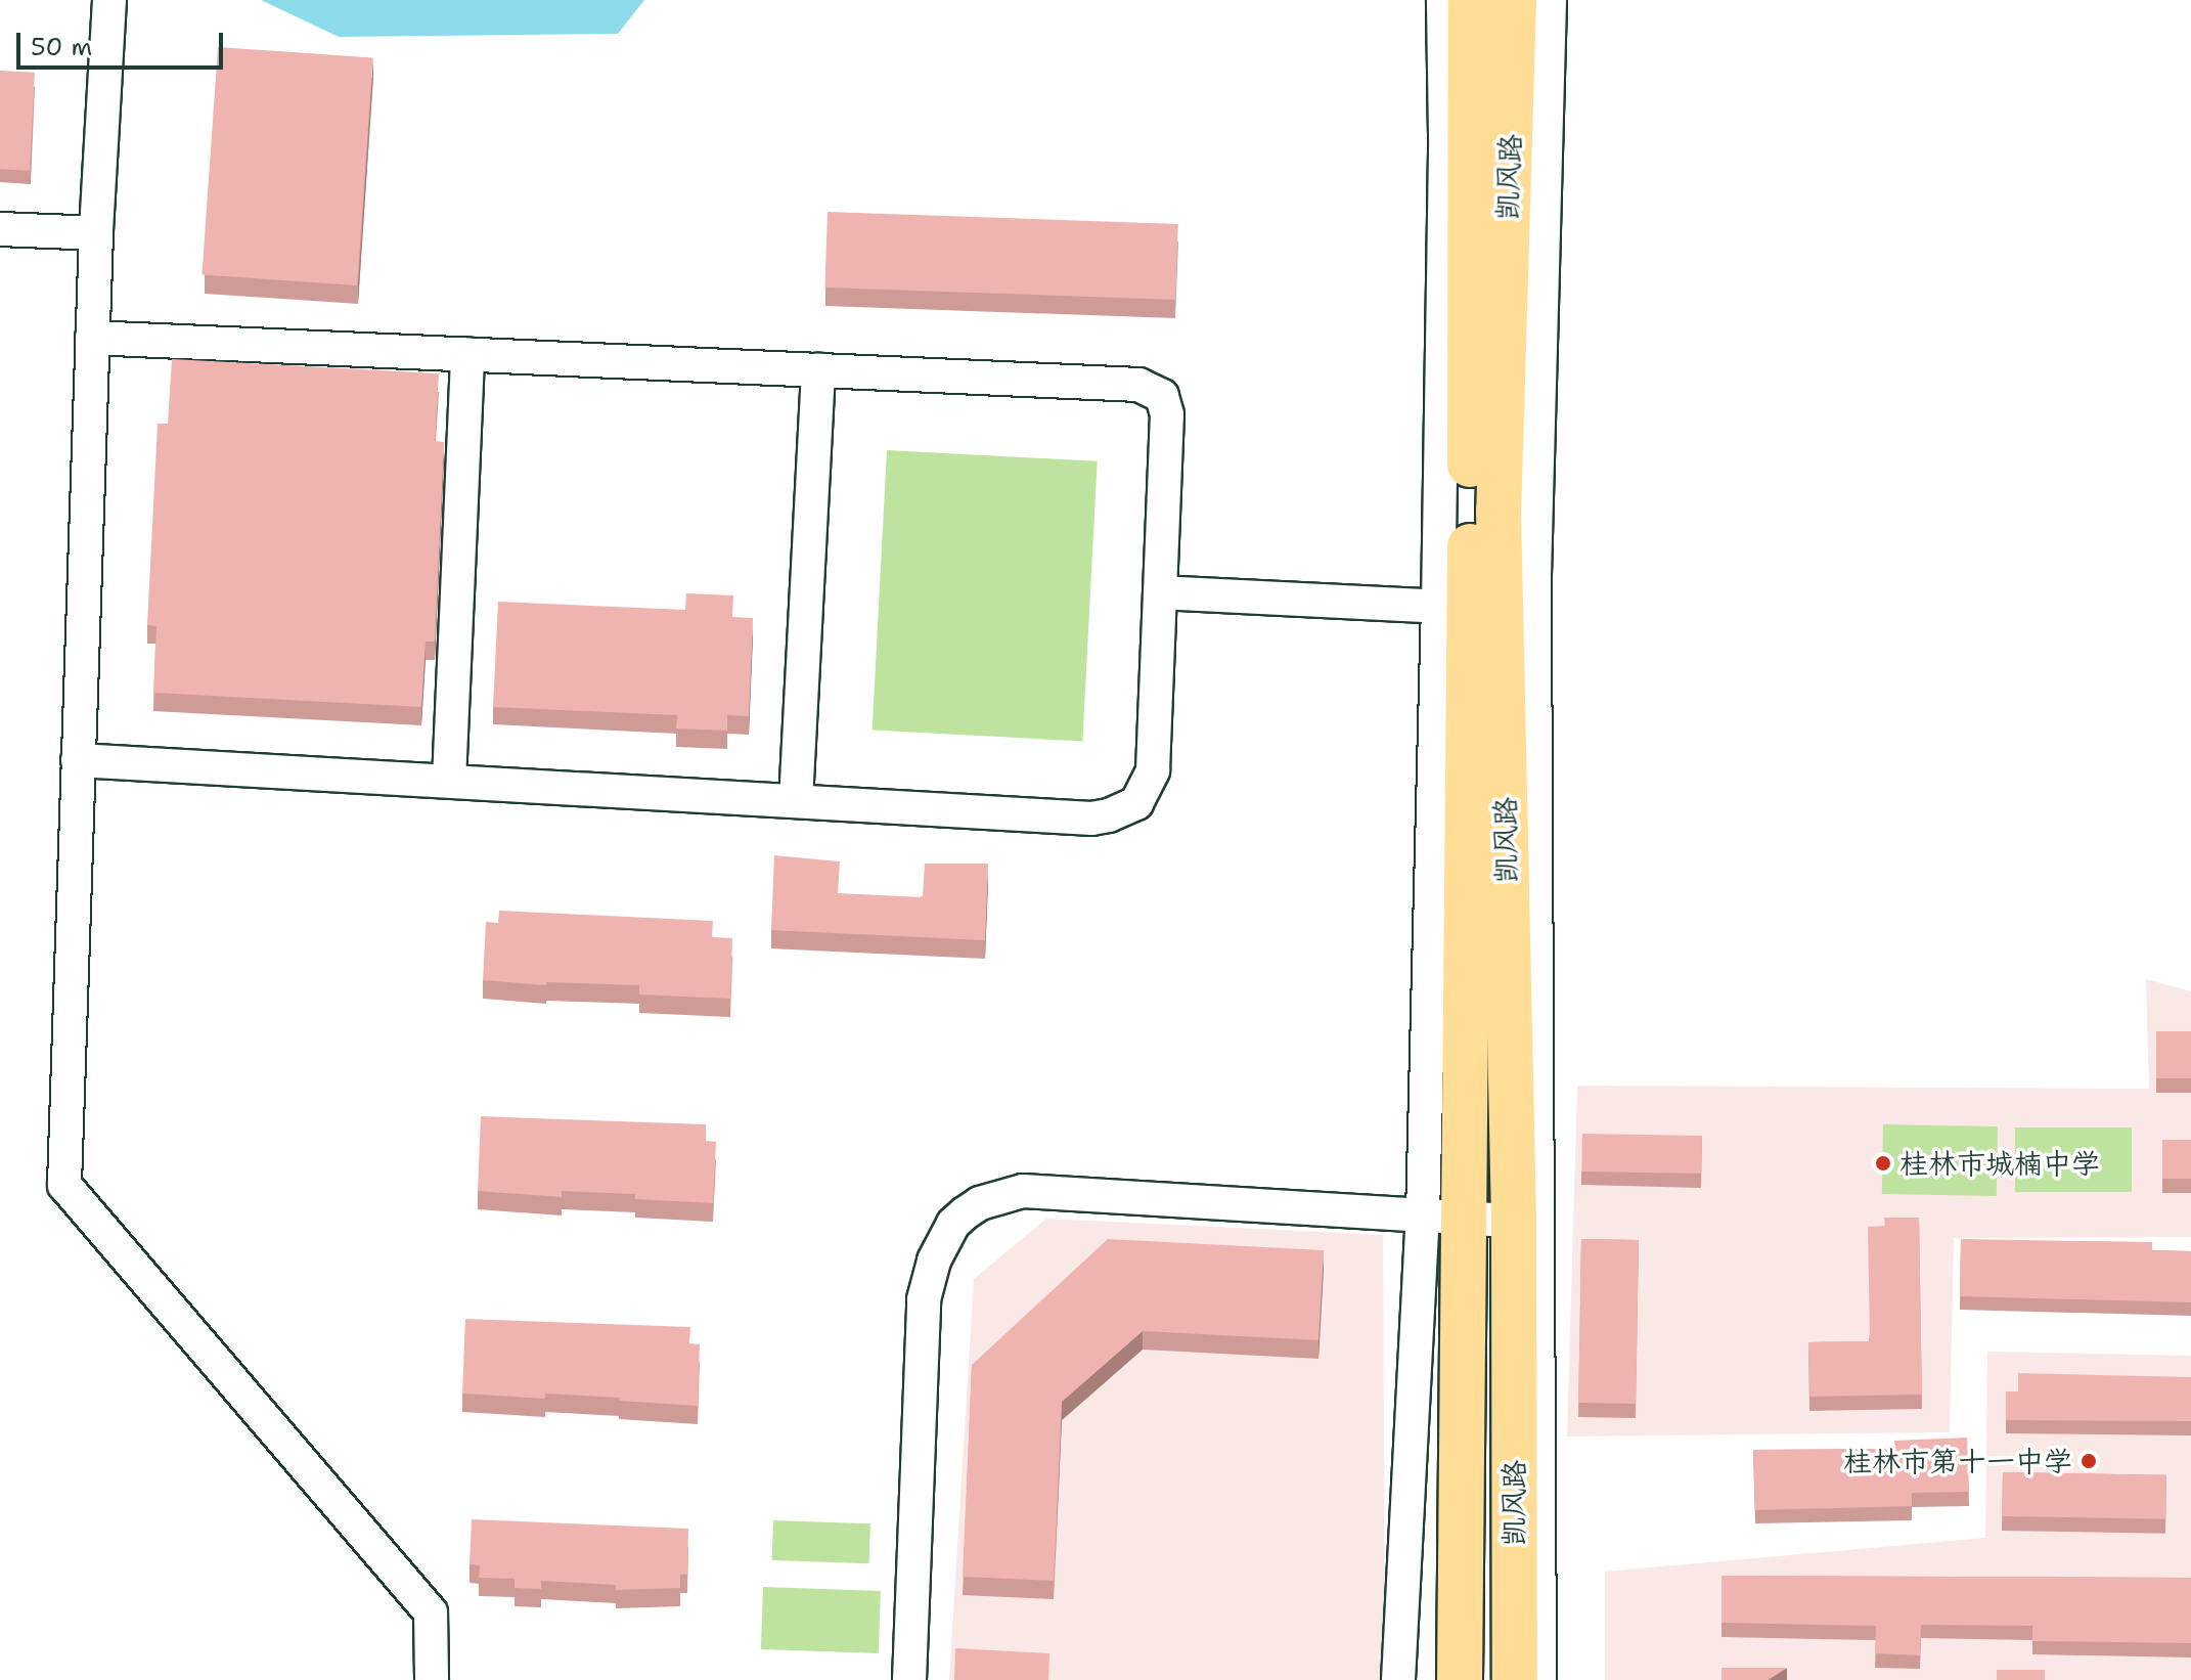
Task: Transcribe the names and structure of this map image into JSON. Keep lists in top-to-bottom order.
{
  "streets": {
    "highway": ["凯风路"]
  },
  "places": ["桂林市城楠中学", "桂林市第十一中学"],
  "scale_bar": "50 m"
}
